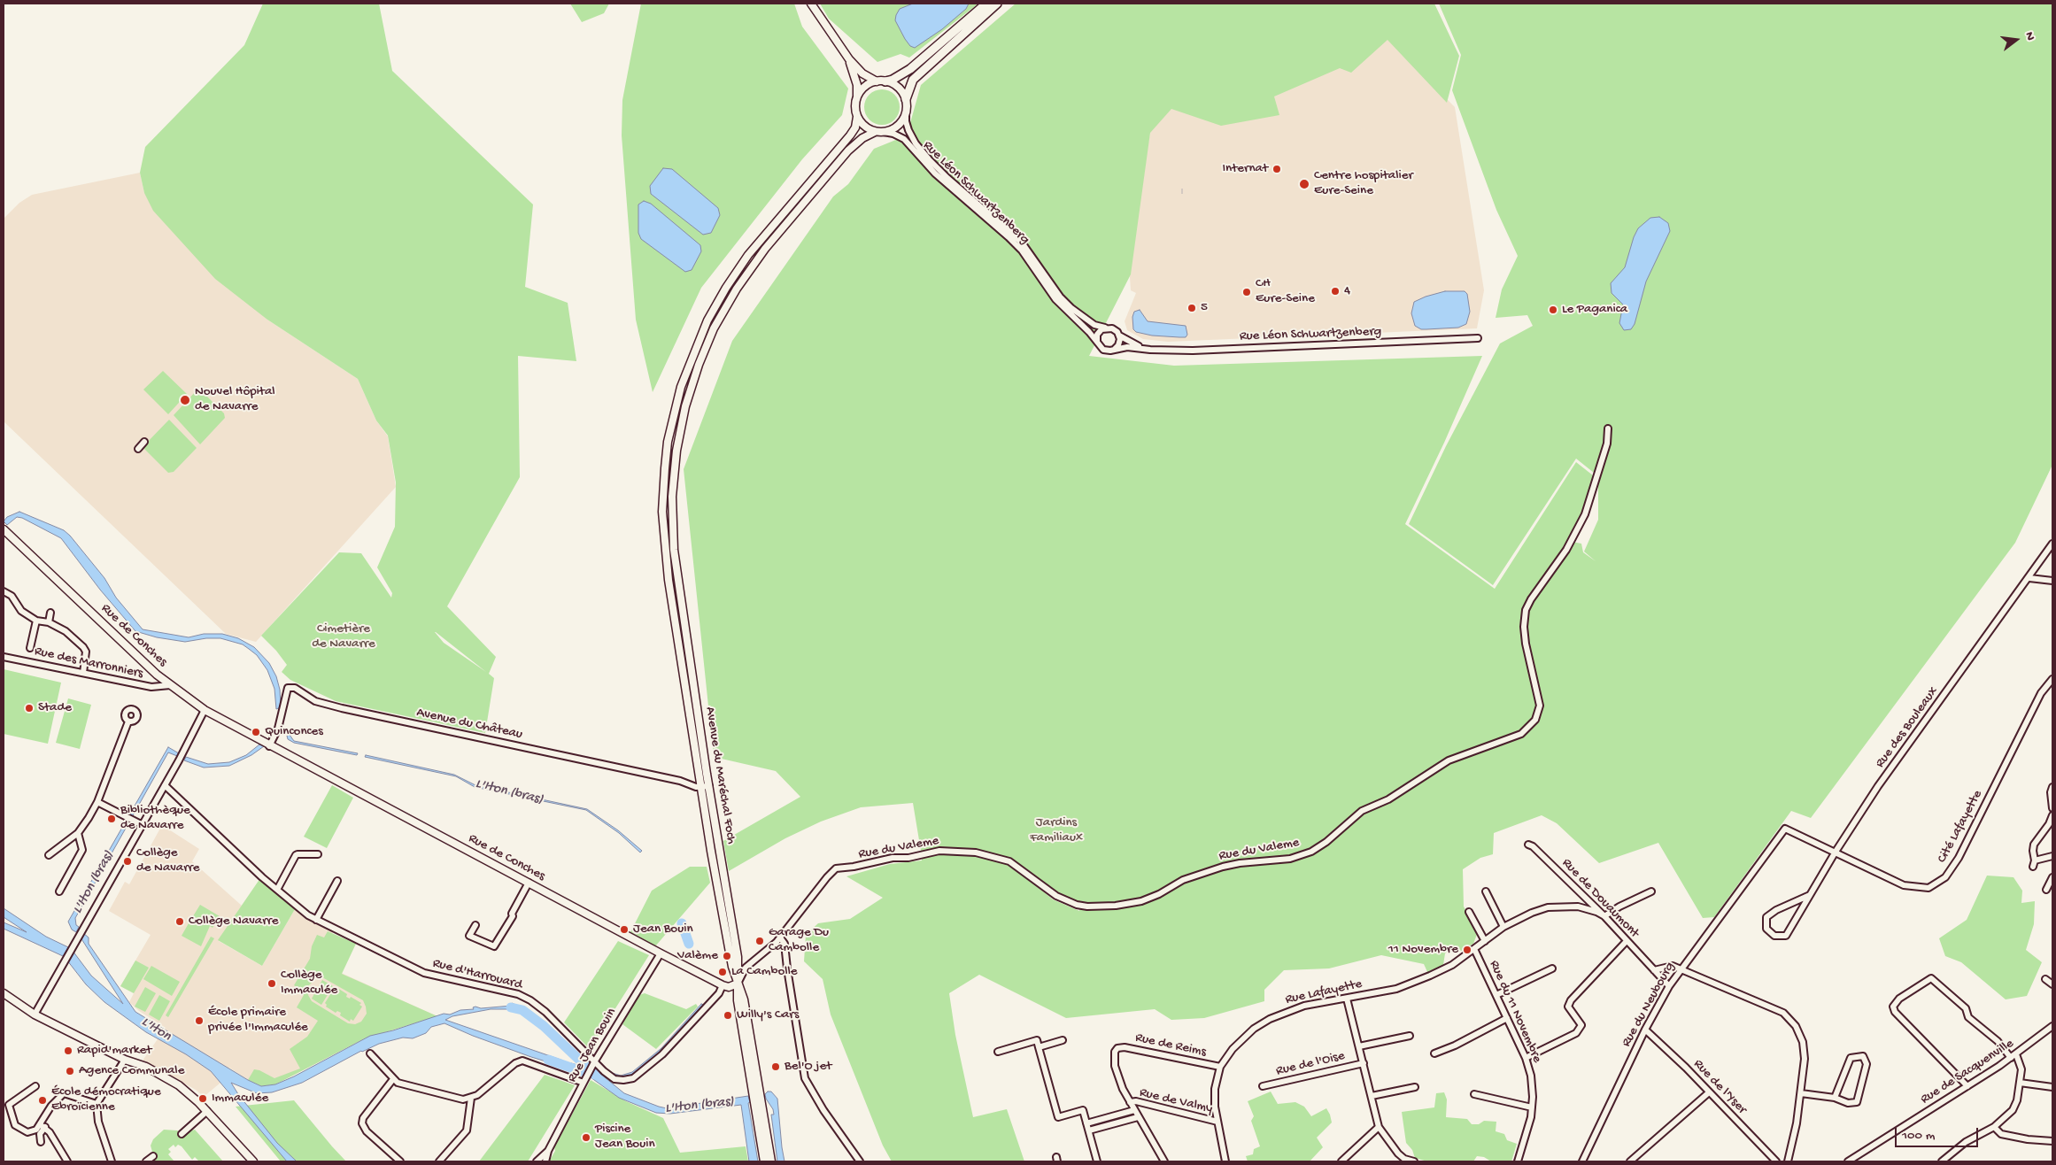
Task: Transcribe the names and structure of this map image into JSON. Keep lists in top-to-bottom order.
{
  "streets": {
    "main road": ["Rue de Conches", "Avenue du Maréchal Foch"],
    "street": [
      "Rue Léon Schwartzenberg",
      "Rue des Marronniers",
      "Avenue du Château",
      "Rue des Bouleaux",
      "Cité Lafayette",
      "Rue du Valeme",
      "Rue de Douaumont",
      "Rue d'Harrouard",
      "Rue Lafayette",
      "Rue du Neubourg",
      "Rue du 11 Novembre",
      "Rue Jean Bouin",
      "Rue de Reims",
      "Rue de l'Oise",
      "Rue de Sacquenville",
      "Rue de l'Yser",
      "Rue de Valmy"
    ]
  },
  "crossings": [
    ["Rue Léon Schwartzenberg", "Avenue du Maréchal Foch"],
    ["Rue de Conches", "Rue des Marronniers"],
    ["Rue de Conches", "Avenue du Château"],
    ["Rue de Conches", "Rue d'Harrouard"],
    ["Rue de Conches", "Rue Jean Bouin"],
    ["Avenue du Château", "Avenue du Maréchal Foch"],
    ["Rue des Bouleaux", "Cité Lafayette"],
    ["Avenue du Maréchal Foch", "Rue du Valeme"],
    ["Cité Lafayette", "Rue du Neubourg"],
    ["Rue de Douaumont", "Rue Lafayette"],
    ["Rue de Douaumont", "Rue du Neubourg"],
    ["Rue d'Harrouard", "Rue Jean Bouin"],
    ["Rue Lafayette", "Rue du 11 Novembre"],
    ["Rue Lafayette", "Rue de Reims"],
    ["Rue Lafayette", "Rue de Valmy"],
    ["Rue du Neubourg", "Rue de l'Yser"],
    ["Rue de Reims", "Rue de Valmy"]
  ],
  "water": ["L'Iton (bras)", "L'Iton"],
  "parks": ["Cimetière de Navarre", "Jardins Familiaux"],
  "places": [
    "Internat",
    "Centre hospitalier Eure-Seine",
    "4",
    "CH Eure-Seine",
    "5",
    "Le Paganica",
    "Nouvel Hôpital de Navarre",
    "Stade",
    "Quinconces",
    "Bibliothèque de Navarre",
    "Collège de Navarre",
    "Collège Navarre",
    "Jean Bouin",
    "Garage Du Cambolle",
    "11 Novembre",
    "Valème",
    "La Cambolle",
    "Collège Immaculée",
    "Willy's Cars",
    "École primaire privée l'Immaculée",
    "Rapid'market",
    "Bel'O jet",
    "Agence Communale",
    "Immaculée",
    "École démocratique Ebroïcienne",
    "Piscine Jean Bouin"
  ],
  "scale_bar": "100 m",
  "north": "right"
}
